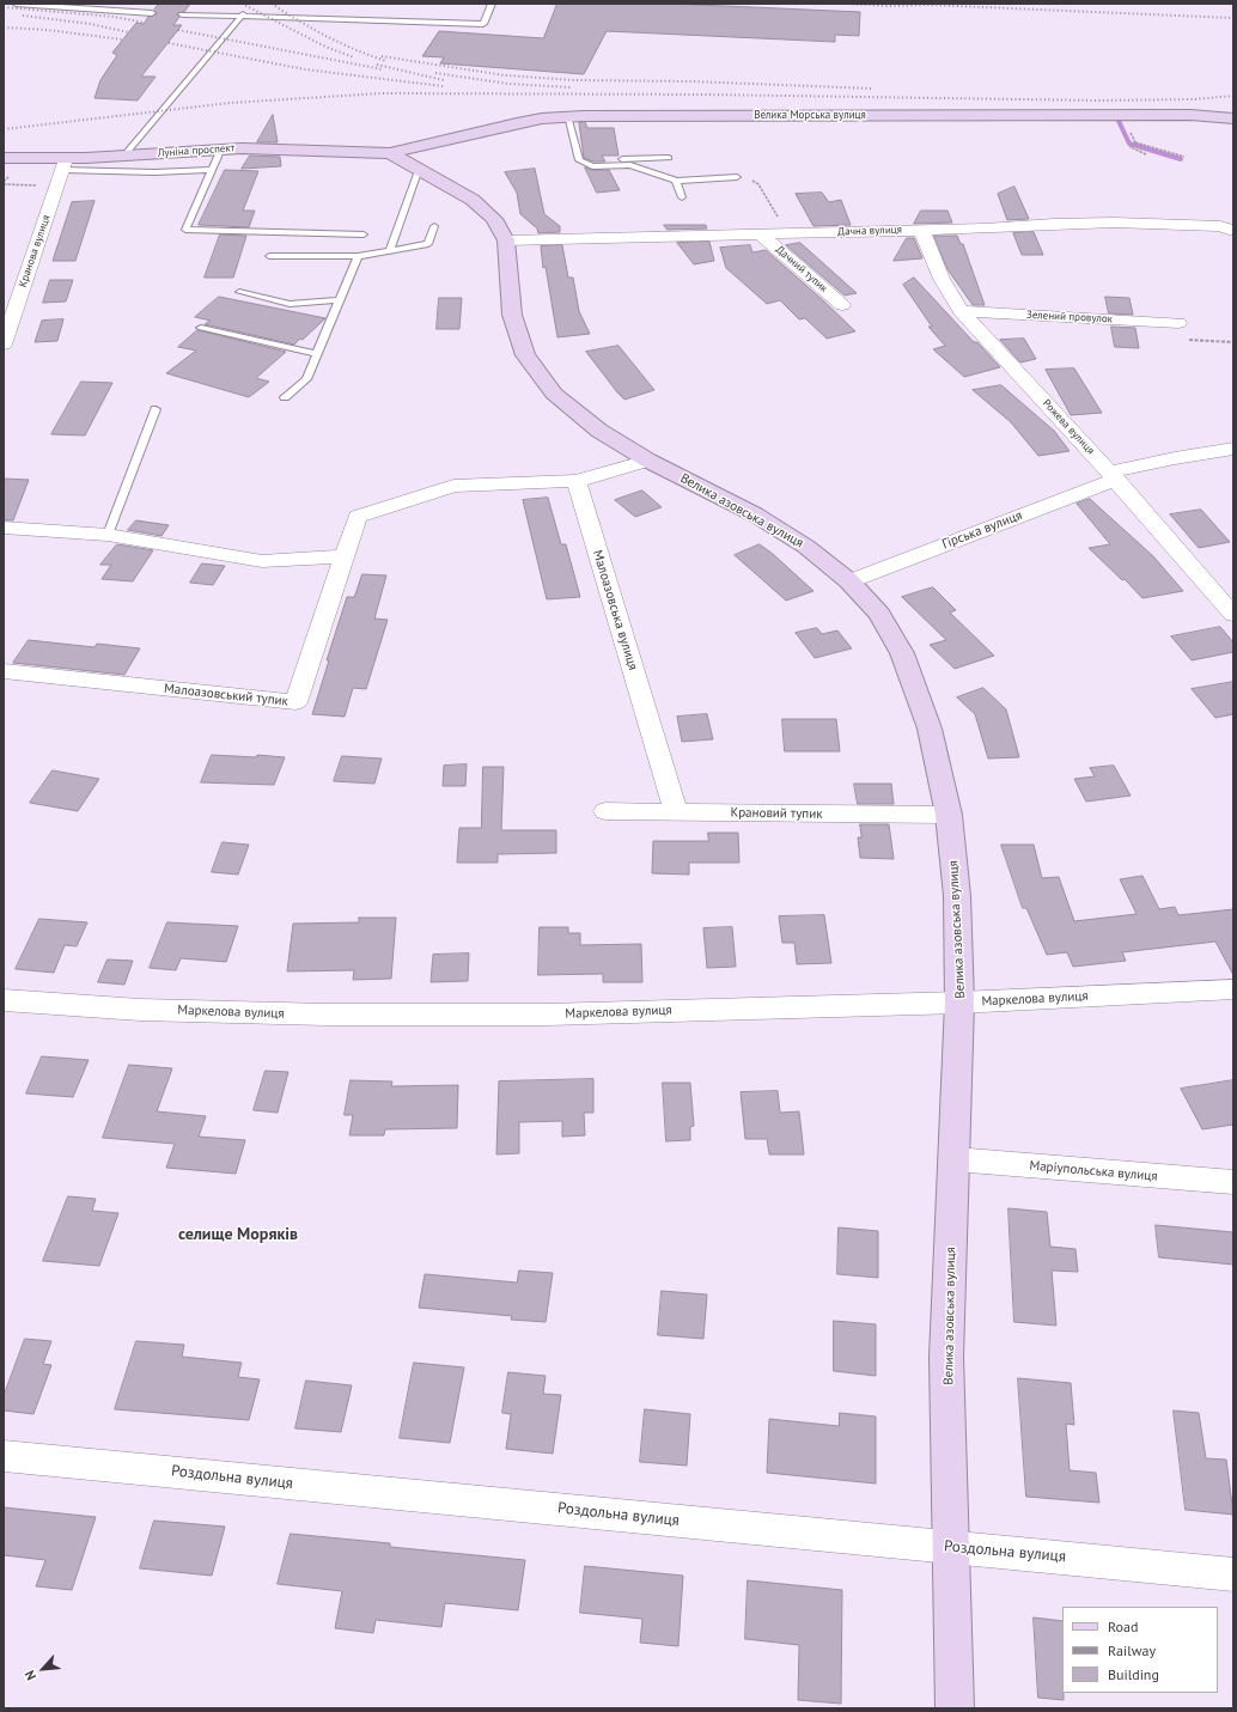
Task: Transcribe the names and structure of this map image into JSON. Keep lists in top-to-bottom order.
{
  "streets": {
    "street": [
      "Велика Морська вулиця",
      "Луніна проспект",
      "Дачна вулиця",
      "Кранова вулиця",
      "Дачний тупик",
      "Зелений провулок",
      "Рожева вулиця",
      "Велика азовська вулиця",
      "Гірська вулиця",
      "Малоазовська вулиця",
      "Малоазовський тупик",
      "Крановий тупик",
      "Маркелова вулиця",
      "Маріупольська вулиця",
      "Роздольна вулиця"
    ]
  },
  "crossings": [
    ["Велика Морська вулиця", "Луніна проспект"],
    ["Велика Морська вулиця", "Велика азовська вулиця"],
    ["Луніна проспект", "Кранова вулиця"],
    ["Луніна проспект", "Велика азовська вулиця"],
    ["Дачна вулиця", "Дачний тупик"],
    ["Дачна вулиця", "Рожева вулиця"],
    ["Дачна вулиця", "Велика азовська вулиця"],
    ["Зелений провулок", "Рожева вулиця"],
    ["Рожева вулиця", "Гірська вулиця"],
    ["Велика азовська вулиця", "Гірська вулиця"],
    ["Велика азовська вулиця", "Крановий тупик"],
    ["Велика азовська вулиця", "Маркелова вулиця"],
    ["Велика азовська вулиця", "Маріупольська вулиця"],
    ["Велика азовська вулиця", "Роздольна вулиця"],
    ["Малоазовська вулиця", "Малоазовський тупик"],
    ["Малоазовська вулиця", "Крановий тупик"]
  ],
  "districts": ["селище Моряків"],
  "legend": ["Road", "Railway", "Building"],
  "north": "bottom left"
}
